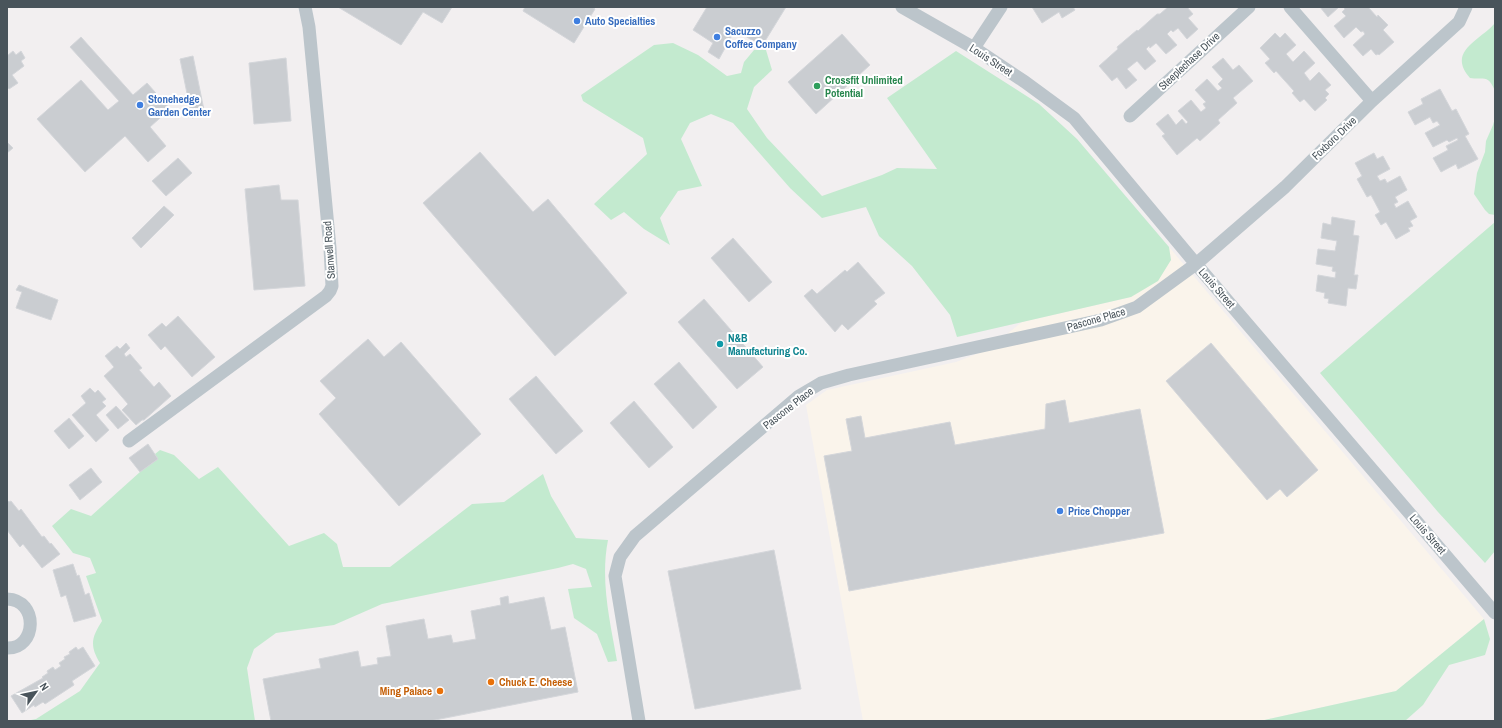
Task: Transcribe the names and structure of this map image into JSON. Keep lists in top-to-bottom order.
{
  "streets": {
    "street": [
      "Louis Street",
      "Steeplechase Drive",
      "Foxboro Drive",
      "Stanwell Road",
      "Pascone Place"
    ]
  },
  "crossings": [
    ["Louis Street", "Foxboro Drive"],
    ["Louis Street", "Pascone Place"],
    ["Foxboro Drive", "Pascone Place"]
  ],
  "places": [
    "Auto Specialties",
    "Sacuzzo Coffee Company",
    "Crossfit Unlimited Potential",
    "Stonehedge Garden Center",
    "N&B Manufacturing Co.",
    "Price Chopper",
    "Chuck E. Cheese",
    "Ming Palace"
  ],
  "north": "top right"
}
